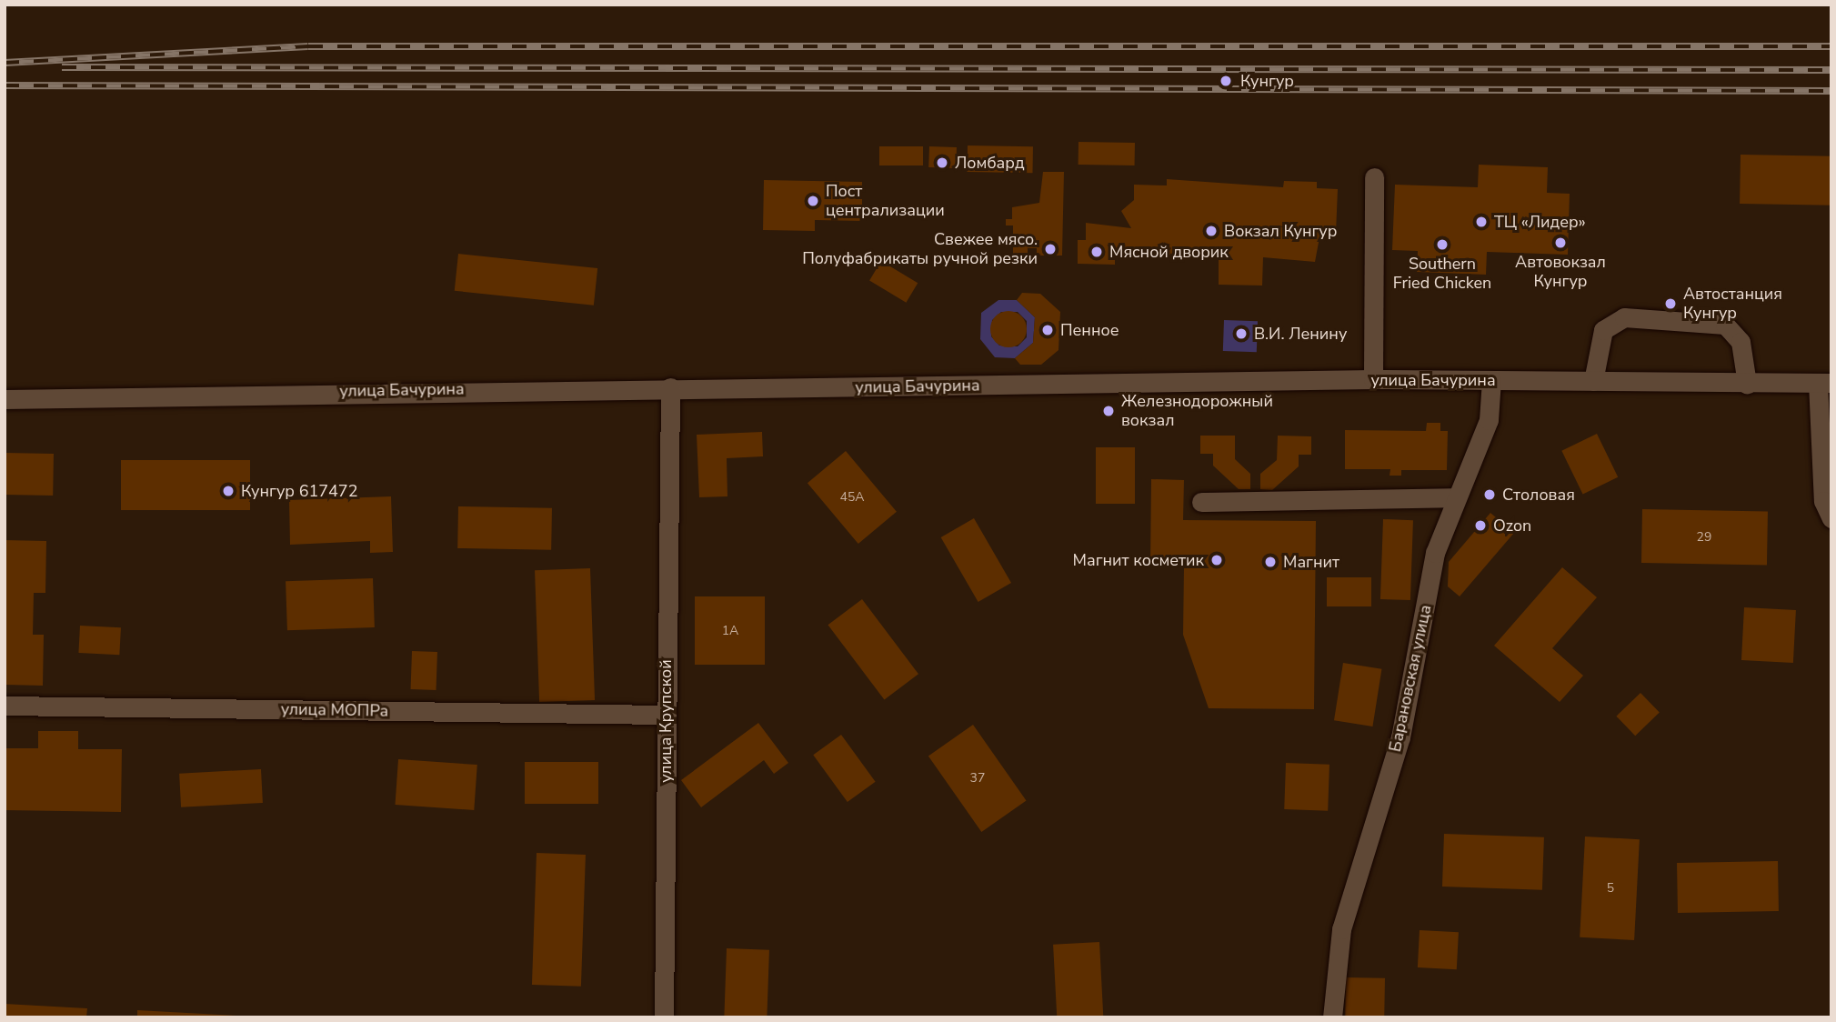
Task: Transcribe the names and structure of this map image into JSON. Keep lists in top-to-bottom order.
{
  "streets": {
    "street": [
      "улица Бачурина",
      "Барановская улица",
      "улица МОПРа",
      "улица Крупской"
    ]
  },
  "crossings": [
    ["улица Бачурина", "Барановская улица"],
    ["улица Бачурина", "улица Крупской"],
    ["улица МОПРа", "улица Крупской"]
  ],
  "places": [
    "Кунгур",
    "Ломбард",
    "Пост централизации",
    "ТЦ «Лидер»",
    "Вокзал Кунгур",
    "Автовокзал Кунгур",
    "Southern Fried Chicken",
    "Свежее мясо. Полуфабрикаты ручной резки",
    "Мясной дворик",
    "Автостанция Кунгур",
    "Пенное",
    "В.И. Ленину",
    "Железнодорожный вокзал",
    "Кунгур 617472",
    "Столовая",
    "Ozon",
    "Магнит косметик",
    "Магнит"
  ],
  "house_numbers": [
    "45А",
    "29",
    "1А",
    "37",
    "5"
  ]
}
